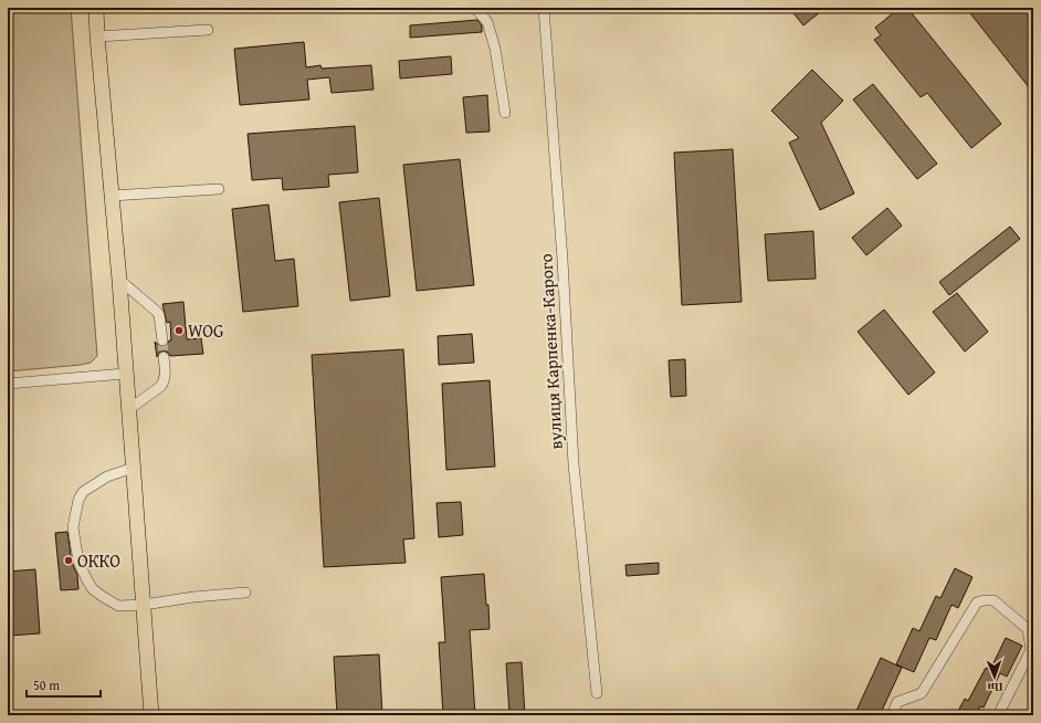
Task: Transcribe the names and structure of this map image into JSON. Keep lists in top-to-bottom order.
{
  "streets": {
    "street": ["вулиця Карпенка-Карого"]
  },
  "places": ["WOG", "ОККО"],
  "scale_bar": "50 m",
  "north": "bottom"
}
